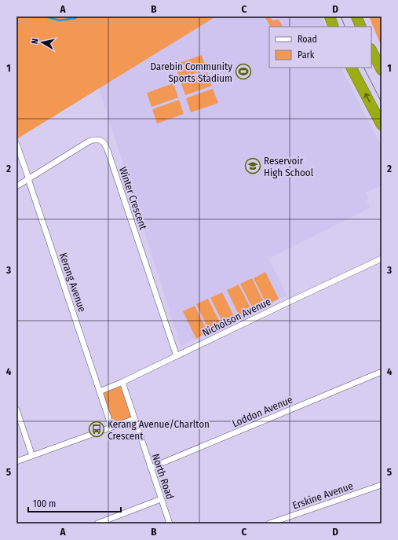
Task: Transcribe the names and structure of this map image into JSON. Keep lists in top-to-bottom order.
{
  "streets": {
    "street": [
      "Winter Crescent",
      "Kerang Avenue",
      "Nicholson Avenue",
      "Loddon Avenue",
      "North Road",
      "Erskine Avenue"
    ]
  },
  "crossings": [
    ["Winter Crescent", "Kerang Avenue"],
    ["Winter Crescent", "Nicholson Avenue"],
    ["Kerang Avenue", "Nicholson Avenue"],
    ["Nicholson Avenue", "North Road"],
    ["Loddon Avenue", "North Road"]
  ],
  "places": {
    "sports": ["Darebin Community Sports Stadium"],
    "school or university": ["Reservoir High School"],
    "bus stop": ["Kerang Avenue/Charlton Crescent"]
  },
  "legend": ["Road", "Park"],
  "scale_bar": "100 m",
  "north": "left",
  "grid": {
    "columns": [
      "A",
      "B",
      "C",
      "D"
    ],
    "rows": [
      "1",
      "2",
      "3",
      "4",
      "5"
    ]
  }
}
